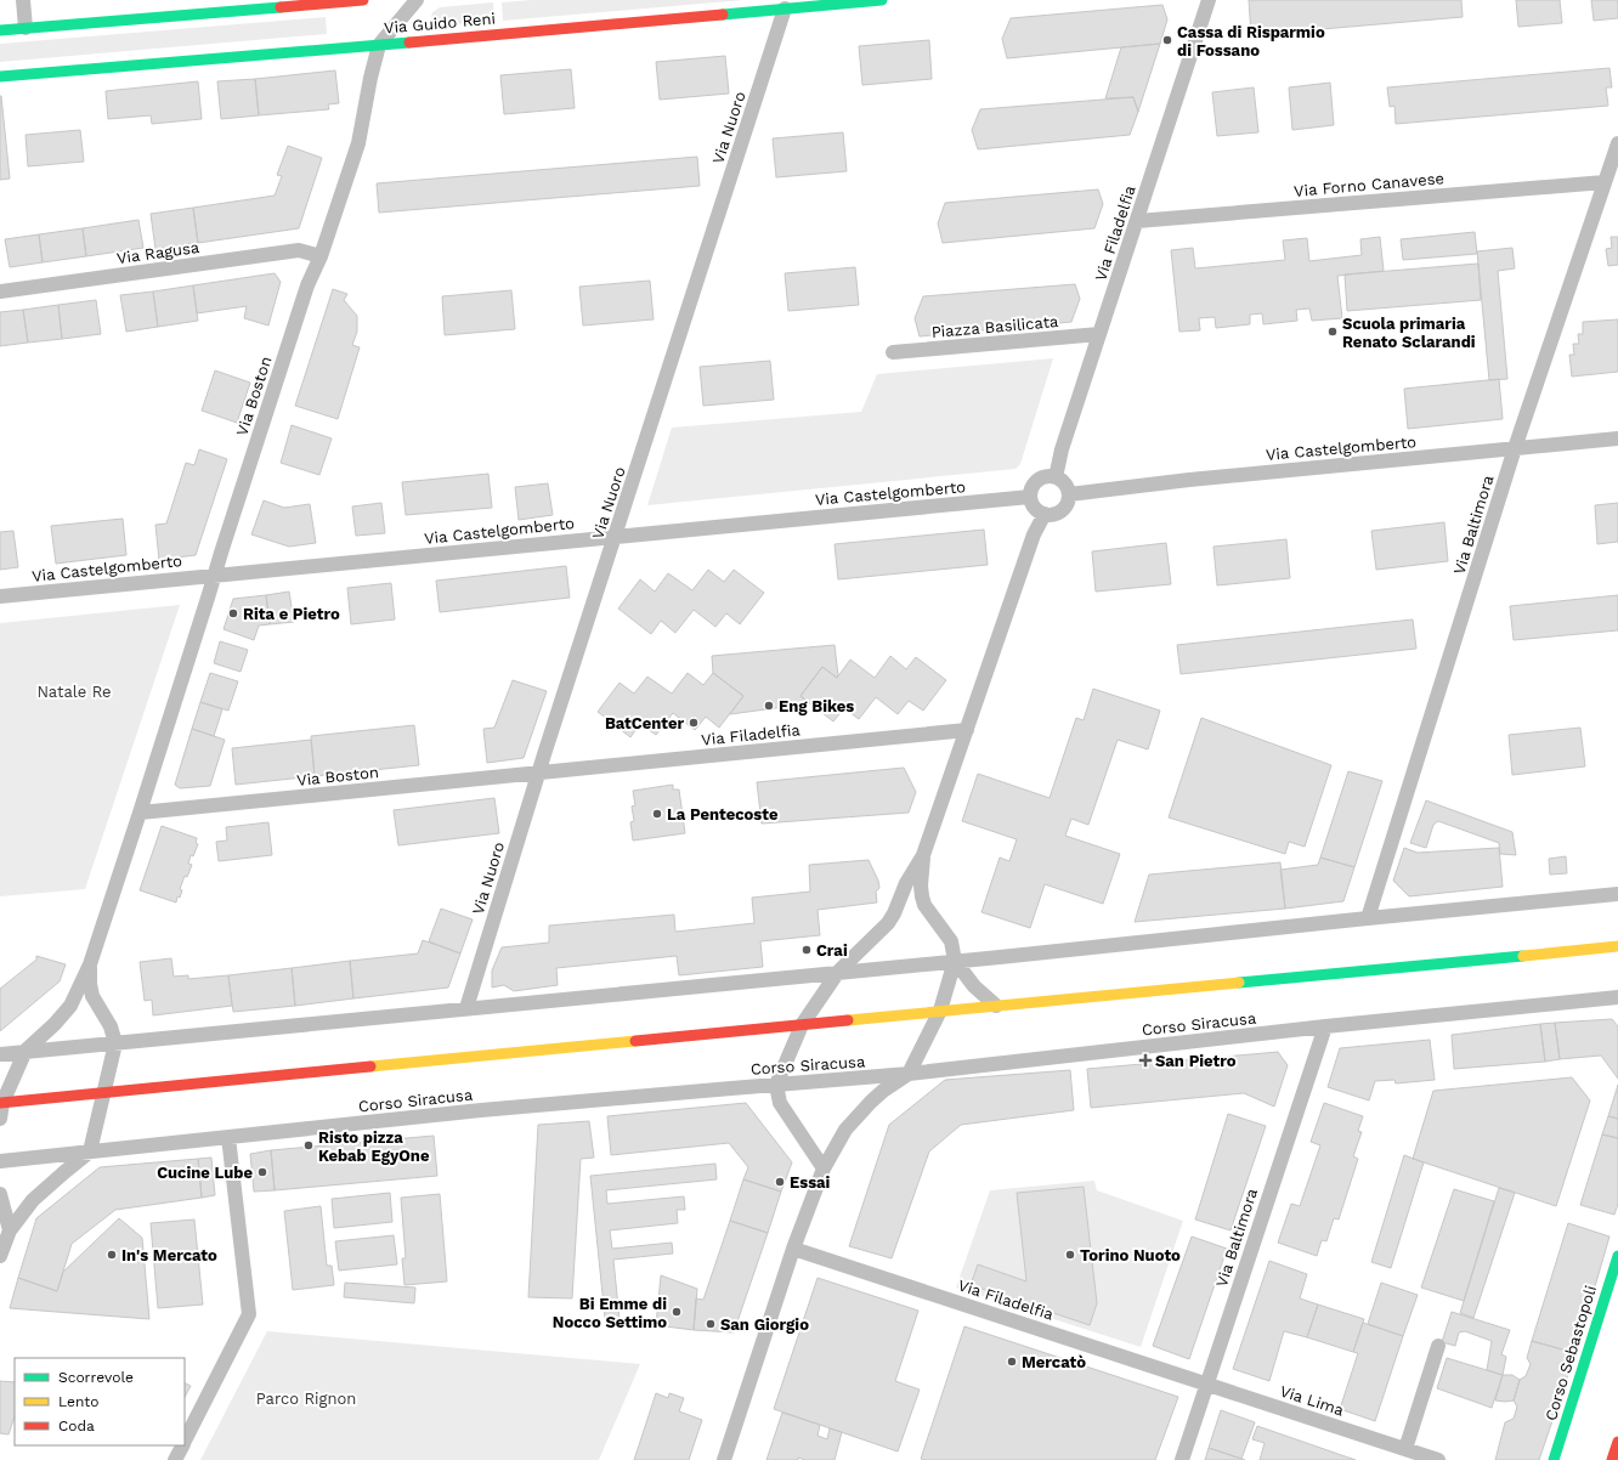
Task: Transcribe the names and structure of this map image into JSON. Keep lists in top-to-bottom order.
{
  "streets": {
    "main road": ["Via Guido Reni", "Corso Sebastopoli"],
    "street": [
      "Via Nuoro",
      "Via Forno Canavese",
      "Via Filadelfia",
      "Via Ragusa",
      "Piazza Basilicata",
      "Via Boston",
      "Via Castelgomberto",
      "Via Baltimora",
      "Corso Siracusa",
      "Via Lima"
    ]
  },
  "crossings": [
    ["Via Guido Reni", "Via Nuoro"],
    ["Via Guido Reni", "Via Boston"],
    ["Via Nuoro", "Via Filadelfia"],
    ["Via Nuoro", "Via Boston"],
    ["Via Nuoro", "Via Castelgomberto"],
    ["Via Forno Canavese", "Via Filadelfia"],
    ["Via Forno Canavese", "Via Baltimora"],
    ["Via Filadelfia", "Piazza Basilicata"],
    ["Via Filadelfia", "Via Boston"],
    ["Via Filadelfia", "Via Castelgomberto"],
    ["Via Filadelfia", "Via Baltimora"],
    ["Via Filadelfia", "Via Lima"],
    ["Via Ragusa", "Via Boston"],
    ["Via Boston", "Via Castelgomberto"],
    ["Via Castelgomberto", "Via Baltimora"],
    ["Via Baltimora", "Corso Siracusa"],
    ["Via Baltimora", "Via Lima"]
  ],
  "parks": ["Natale Re", "Parco Rignon"],
  "places": {
    "other": [
      "Cassa di Risparmio di Fossano",
      "Scuola primaria Renato Sclarandi",
      "Rita e Pietro",
      "Eng Bikes",
      "BatCenter",
      "La Pentecoste",
      "Crai",
      "Risto pizza Kebab EgyOne",
      "Cucine Lube",
      "Essai",
      "In's Mercato",
      "Torino Nuoto",
      "Bi Emme di Nocco Settimo",
      "San Giorgio",
      "Mercatò"
    ],
    "health": ["San Pietro"]
  },
  "legend": ["Scorrevole", "Lento", "Coda"]
}
